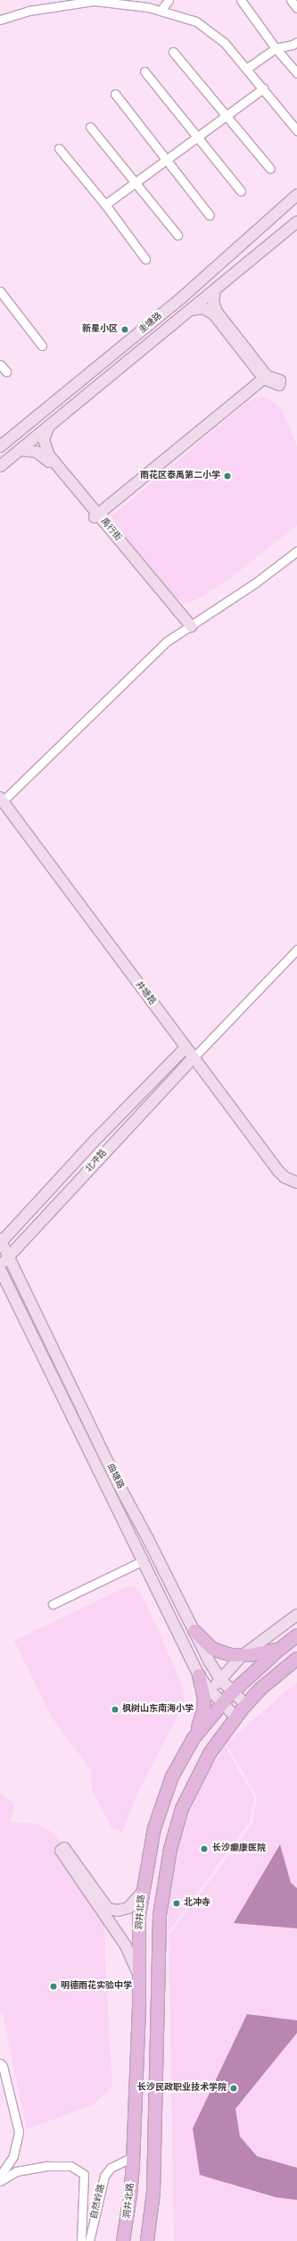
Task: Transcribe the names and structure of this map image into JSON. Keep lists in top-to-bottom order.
{
  "streets": {
    "main road": [
      "圭塘路",
      "禹行街",
      "井塘路",
      "北冲路",
      "曲塘路",
      "洞井北路"
    ],
    "street": ["自然岭路"]
  },
  "crossings": [
    ["圭塘路", "禹行街"],
    ["井塘路", "北冲路"],
    ["北冲路", "曲塘路"],
    ["曲塘路", "洞井北路"],
    ["洞井北路", "自然岭路"]
  ],
  "places": [
    "新星小区",
    "雨花区泰禹第二小学",
    "枫树山东南海小学",
    "长沙癫康医院",
    "北冲寺",
    "明德雨花实验中学",
    "长沙民政职业技术学院"
  ]
}
